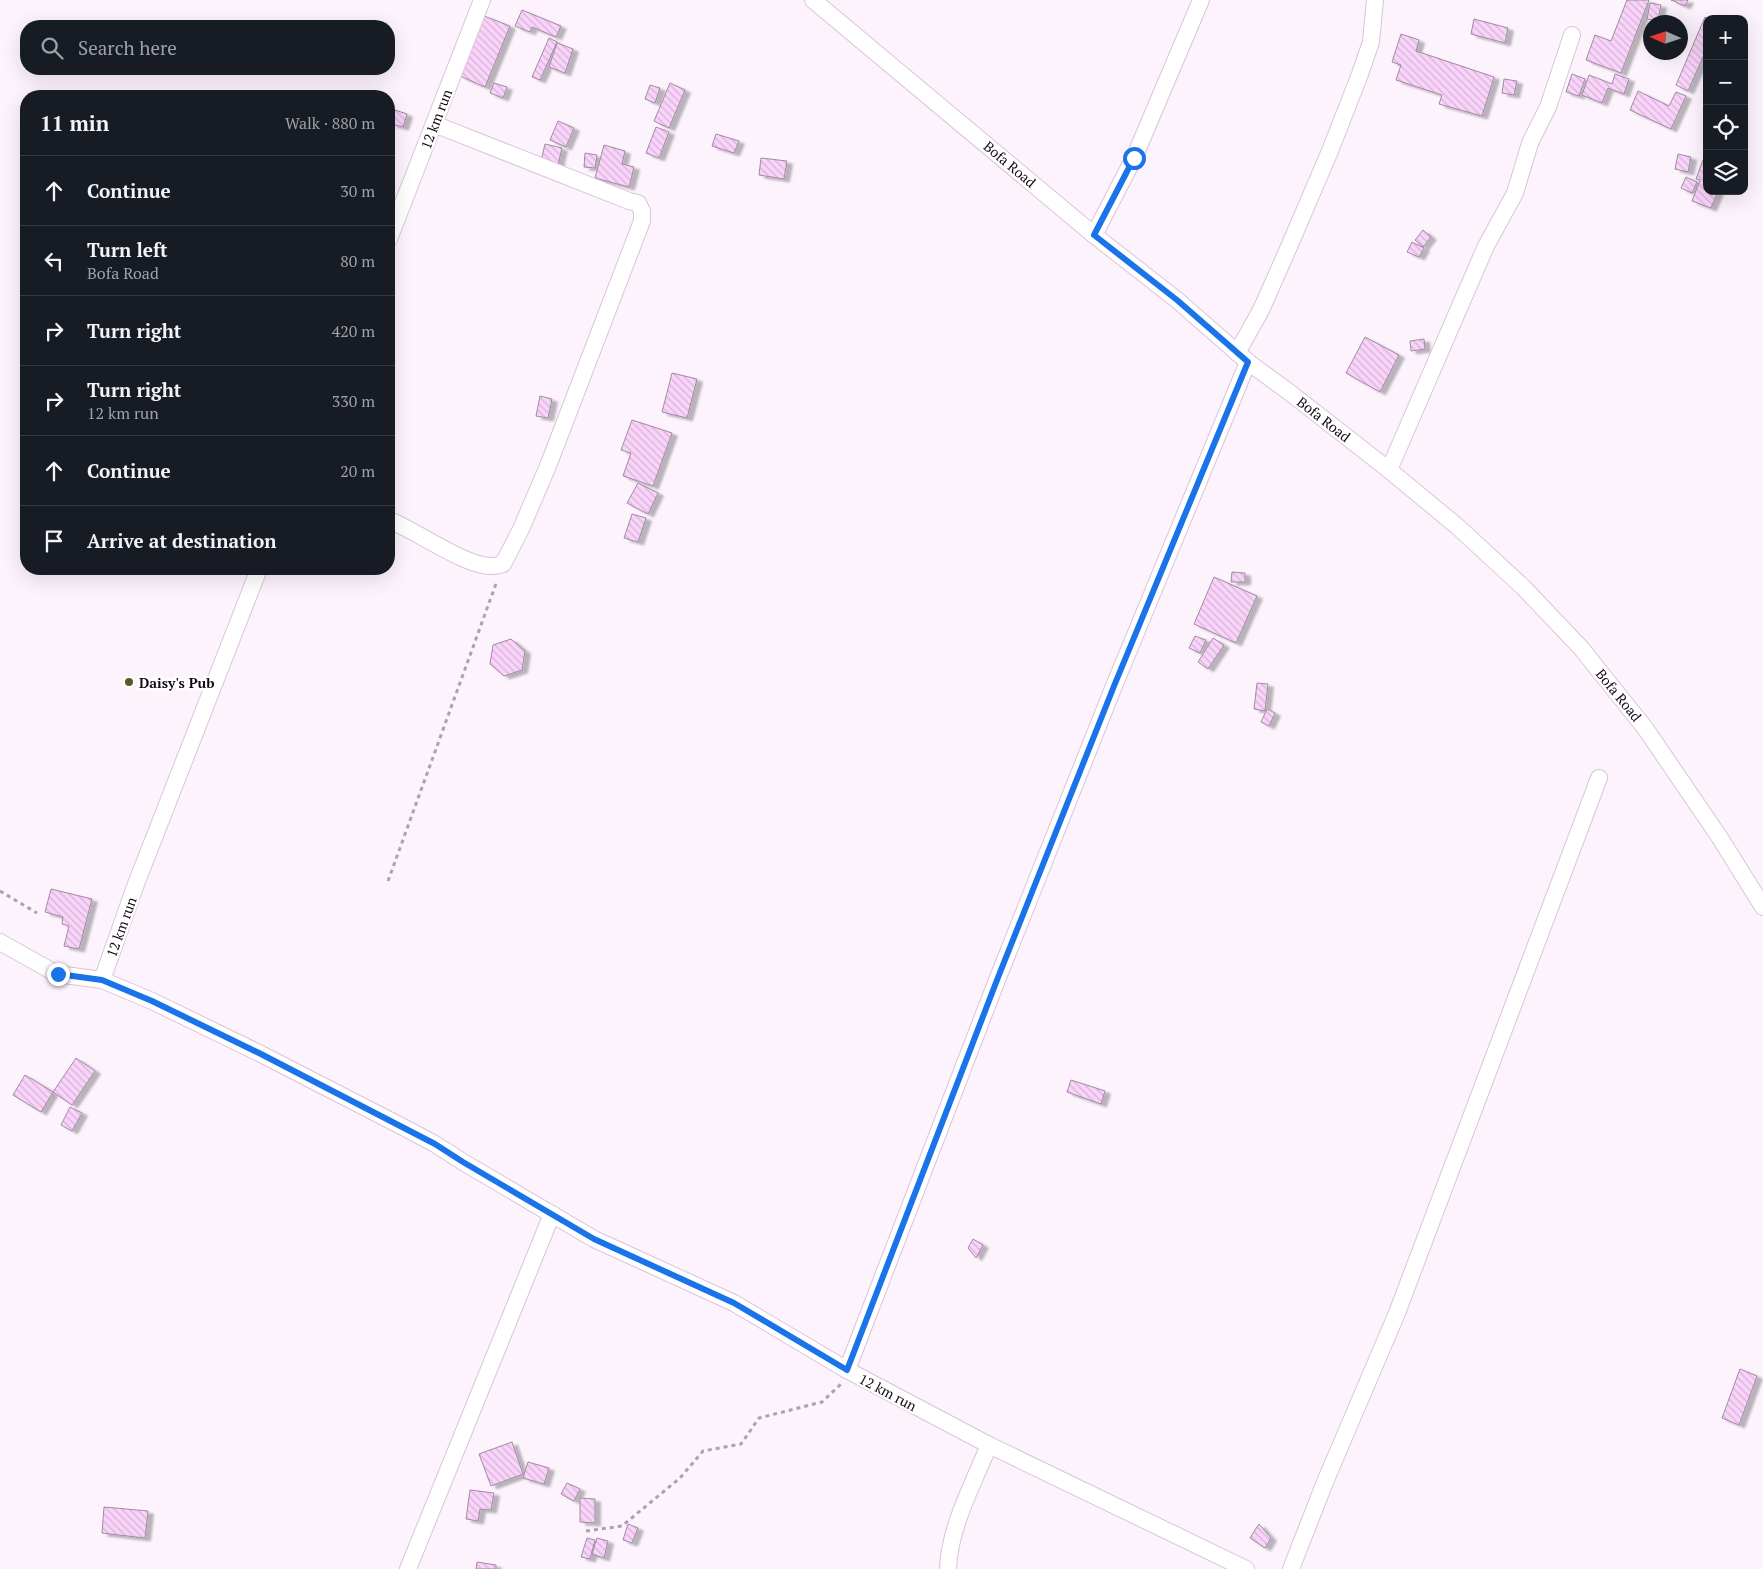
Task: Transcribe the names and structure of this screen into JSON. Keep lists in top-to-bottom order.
{
  "streets": {
    "street": ["12 km run", "Bofa Road"]
  },
  "places": ["Daisy's Pub"],
  "north": "left",
  "page": {
    "map_buttons": ["+", "−"],
    "search": "Search here",
    "heading": ["11 min", "Walk · 880 m"],
    "list": [
      ["Continue", "30 m"],
      ["Turn left", "Bofa Road", "80 m"],
      ["Turn right", "420 m"],
      ["Turn right", "12 km run", "330 m"],
      ["Continue", "20 m"],
      "Arrive at destination"
    ]
  }
}
